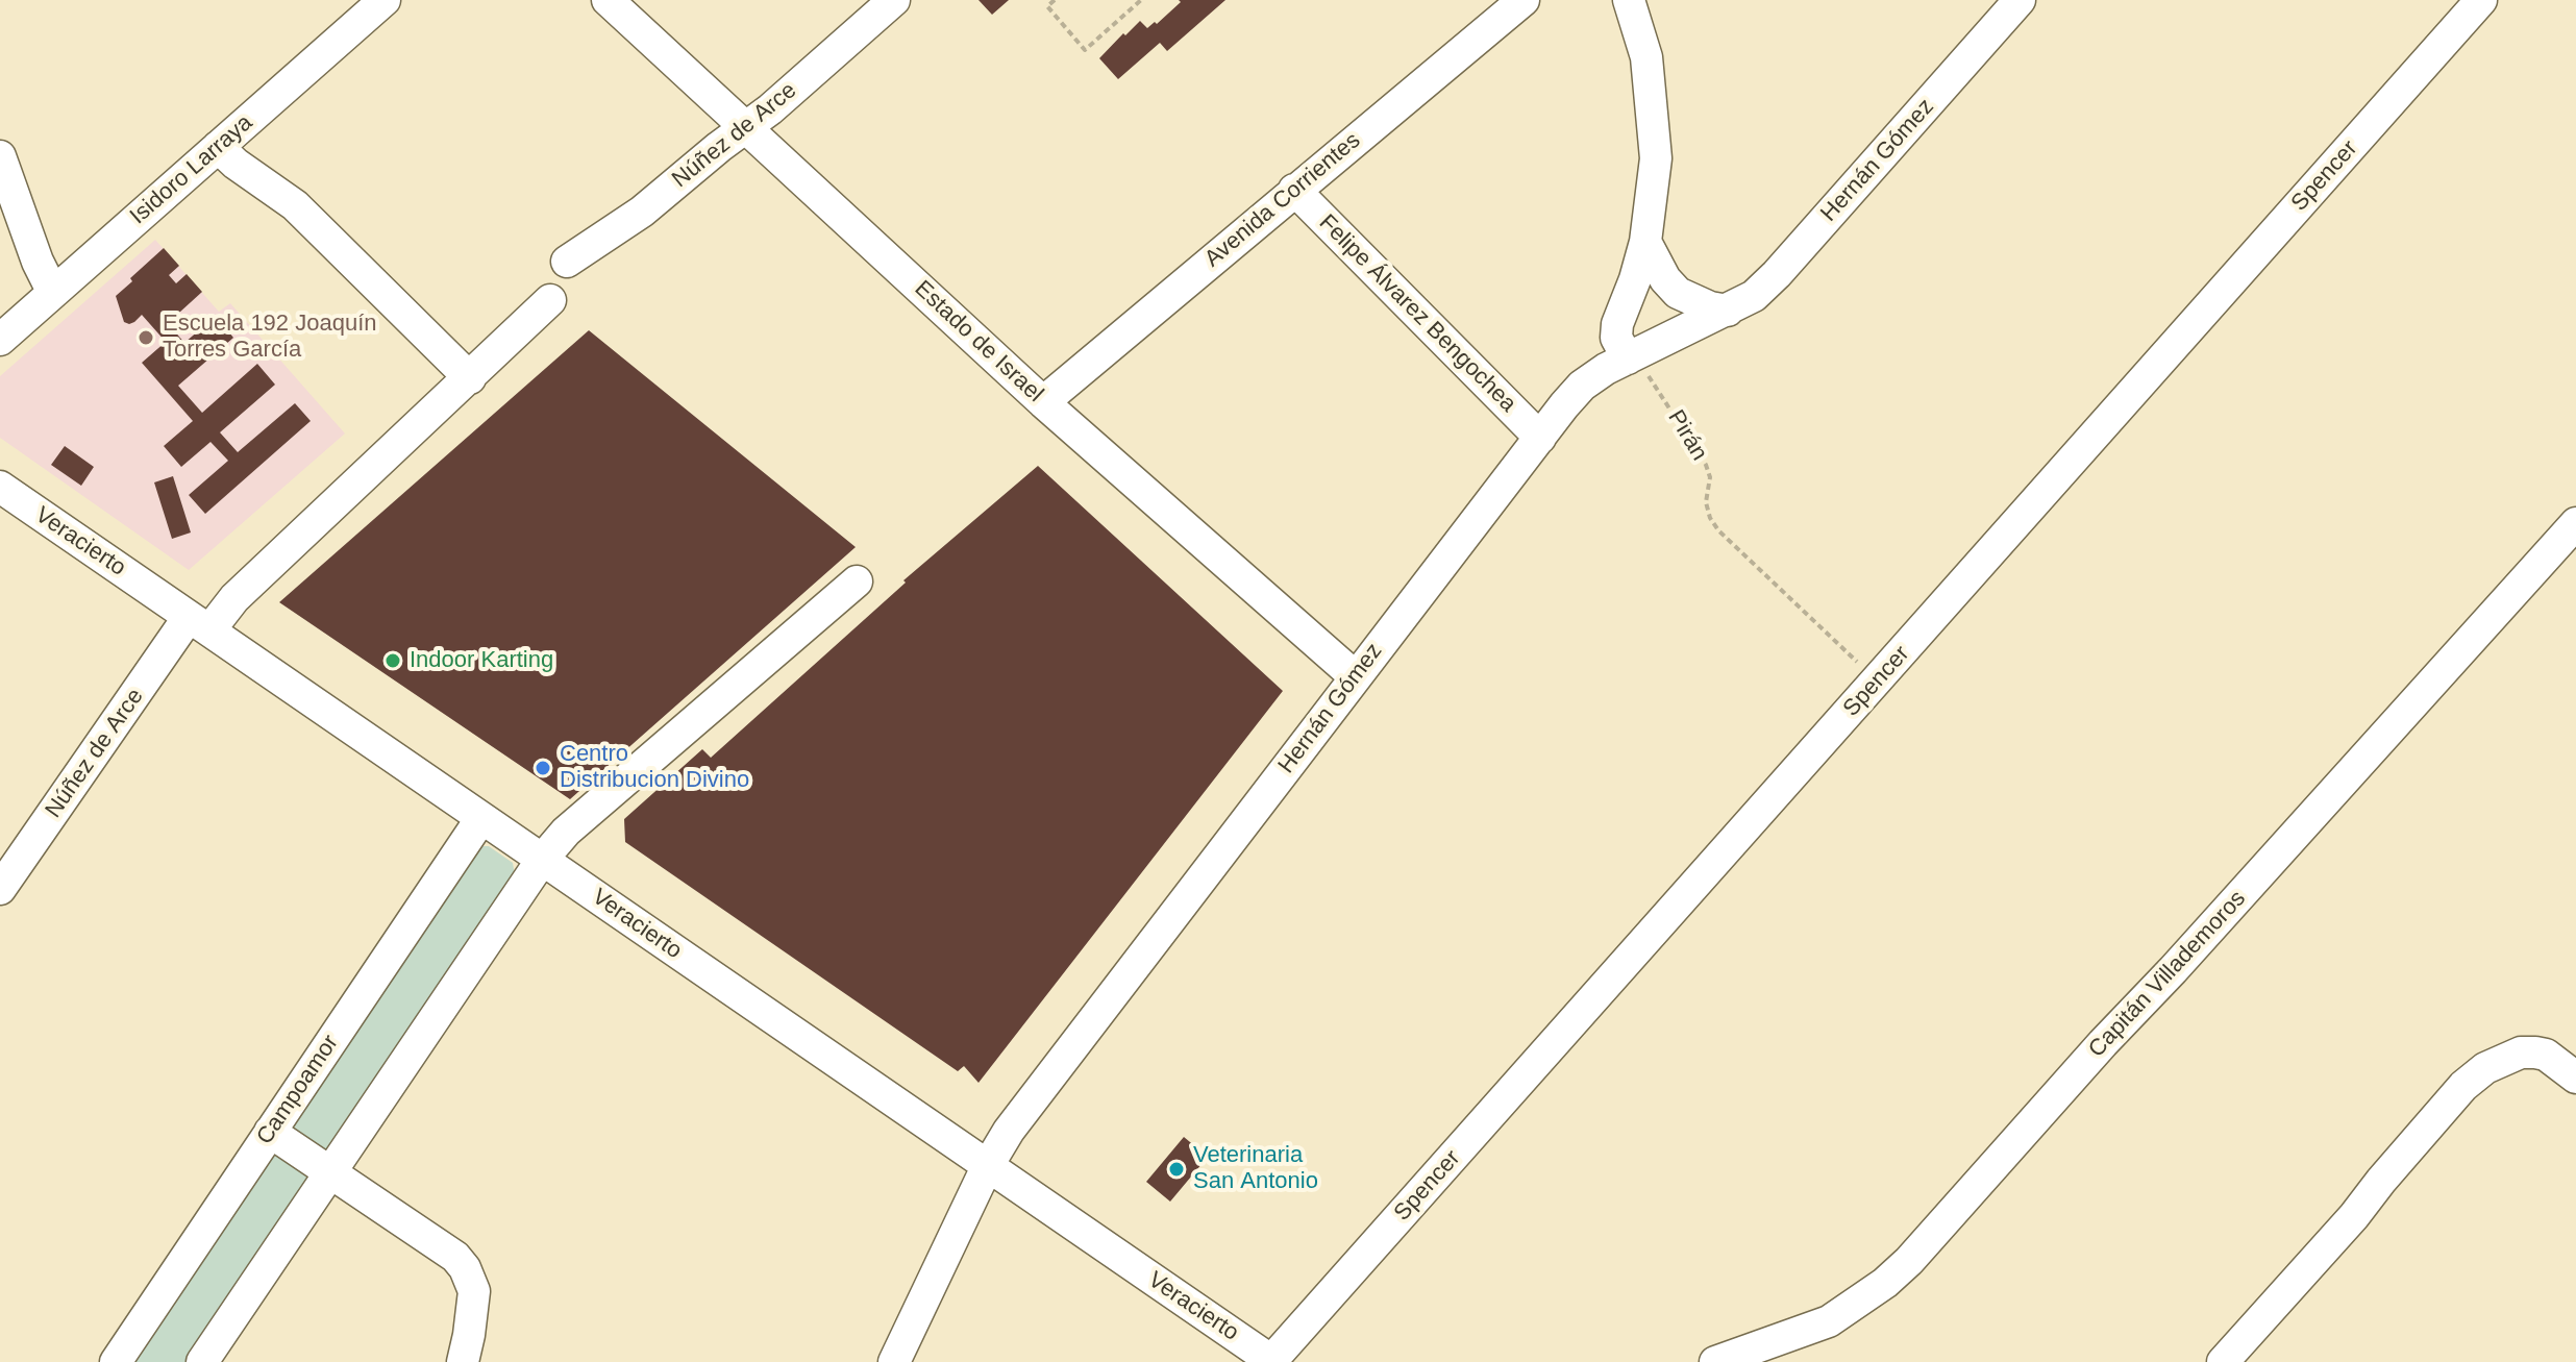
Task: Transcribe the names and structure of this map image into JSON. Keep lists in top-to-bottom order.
{
  "streets": {
    "street": [
      "Núñez de Arce",
      "Hernán Gómez",
      "Isidoro Larraya",
      "Spencer",
      "Avenida Corrientes",
      "Felipe Álvarez Bengochea",
      "Estado de Israel",
      "Veracierto",
      "Capitán Villademoros",
      "Campoamor"
    ],
    "path": ["Pirán"]
  },
  "crossings": [
    ["Núñez de Arce", "Estado de Israel"],
    ["Núñez de Arce", "Veracierto"],
    ["Hernán Gómez", "Felipe Álvarez Bengochea"],
    ["Hernán Gómez", "Estado de Israel"],
    ["Hernán Gómez", "Pirán"],
    ["Hernán Gómez", "Veracierto"],
    ["Spencer", "Pirán"],
    ["Spencer", "Veracierto"],
    ["Avenida Corrientes", "Felipe Álvarez Bengochea"],
    ["Avenida Corrientes", "Estado de Israel"],
    ["Veracierto", "Campoamor"]
  ],
  "places": [
    "Escuela 192 Joaquín Torres García",
    "Indoor Karting",
    "Centro Distribucion Divino",
    "Veterinaria San Antonio"
  ]
}
